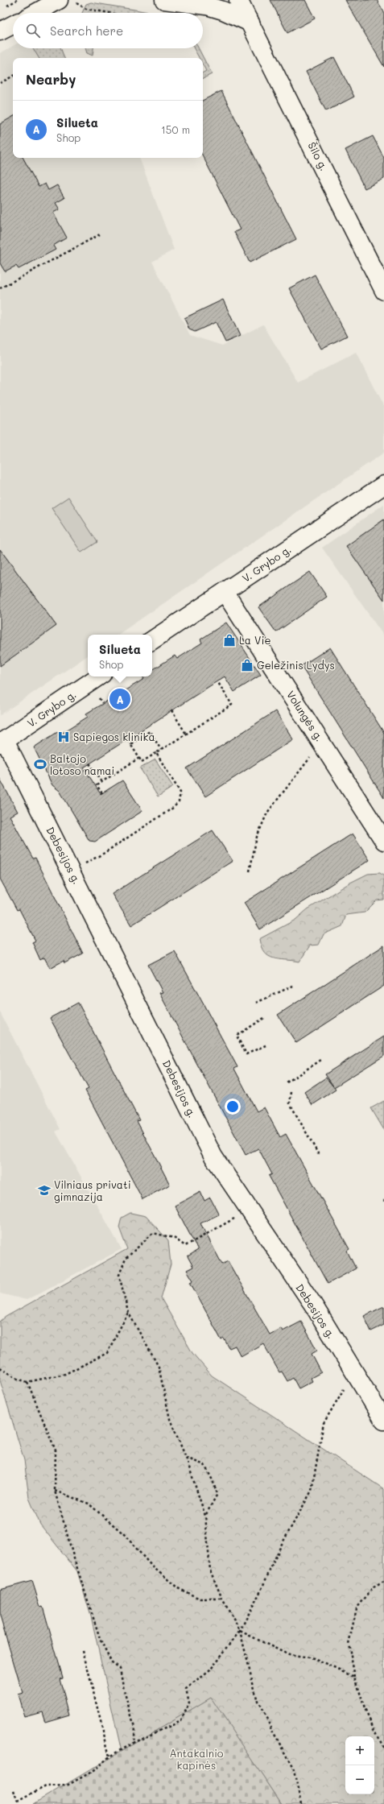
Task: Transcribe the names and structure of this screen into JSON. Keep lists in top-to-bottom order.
{
  "streets": {
    "street": [
      "Šilo g.",
      "V. Grybo g.",
      "Volungės g.",
      "Debesijos g."
    ]
  },
  "crossings": [
    ["V. Grybo g.", "Volungės g."],
    ["V. Grybo g.", "Debesijos g."]
  ],
  "parks": ["Antakalnio kapinės"],
  "places": {
    "shop": ["La Vie", "Geležinis Lydys"],
    "hospital": ["Sapiegos klinika"],
    "sports": ["Baltojo lotoso namai"],
    "school or university": ["Vilniaus privati gimnazija"]
  },
  "page": {
    "search": "Search here",
    "heading": "Nearby",
    "list": [
      {
        "mark": "A",
        "name": "Silueta",
        "note": "Shop",
        "value": "150 m"
      }
    ],
    "popup": ["Silueta", "Shop"],
    "pins": "A",
    "map_buttons": ["+", "−"]
  }
}
